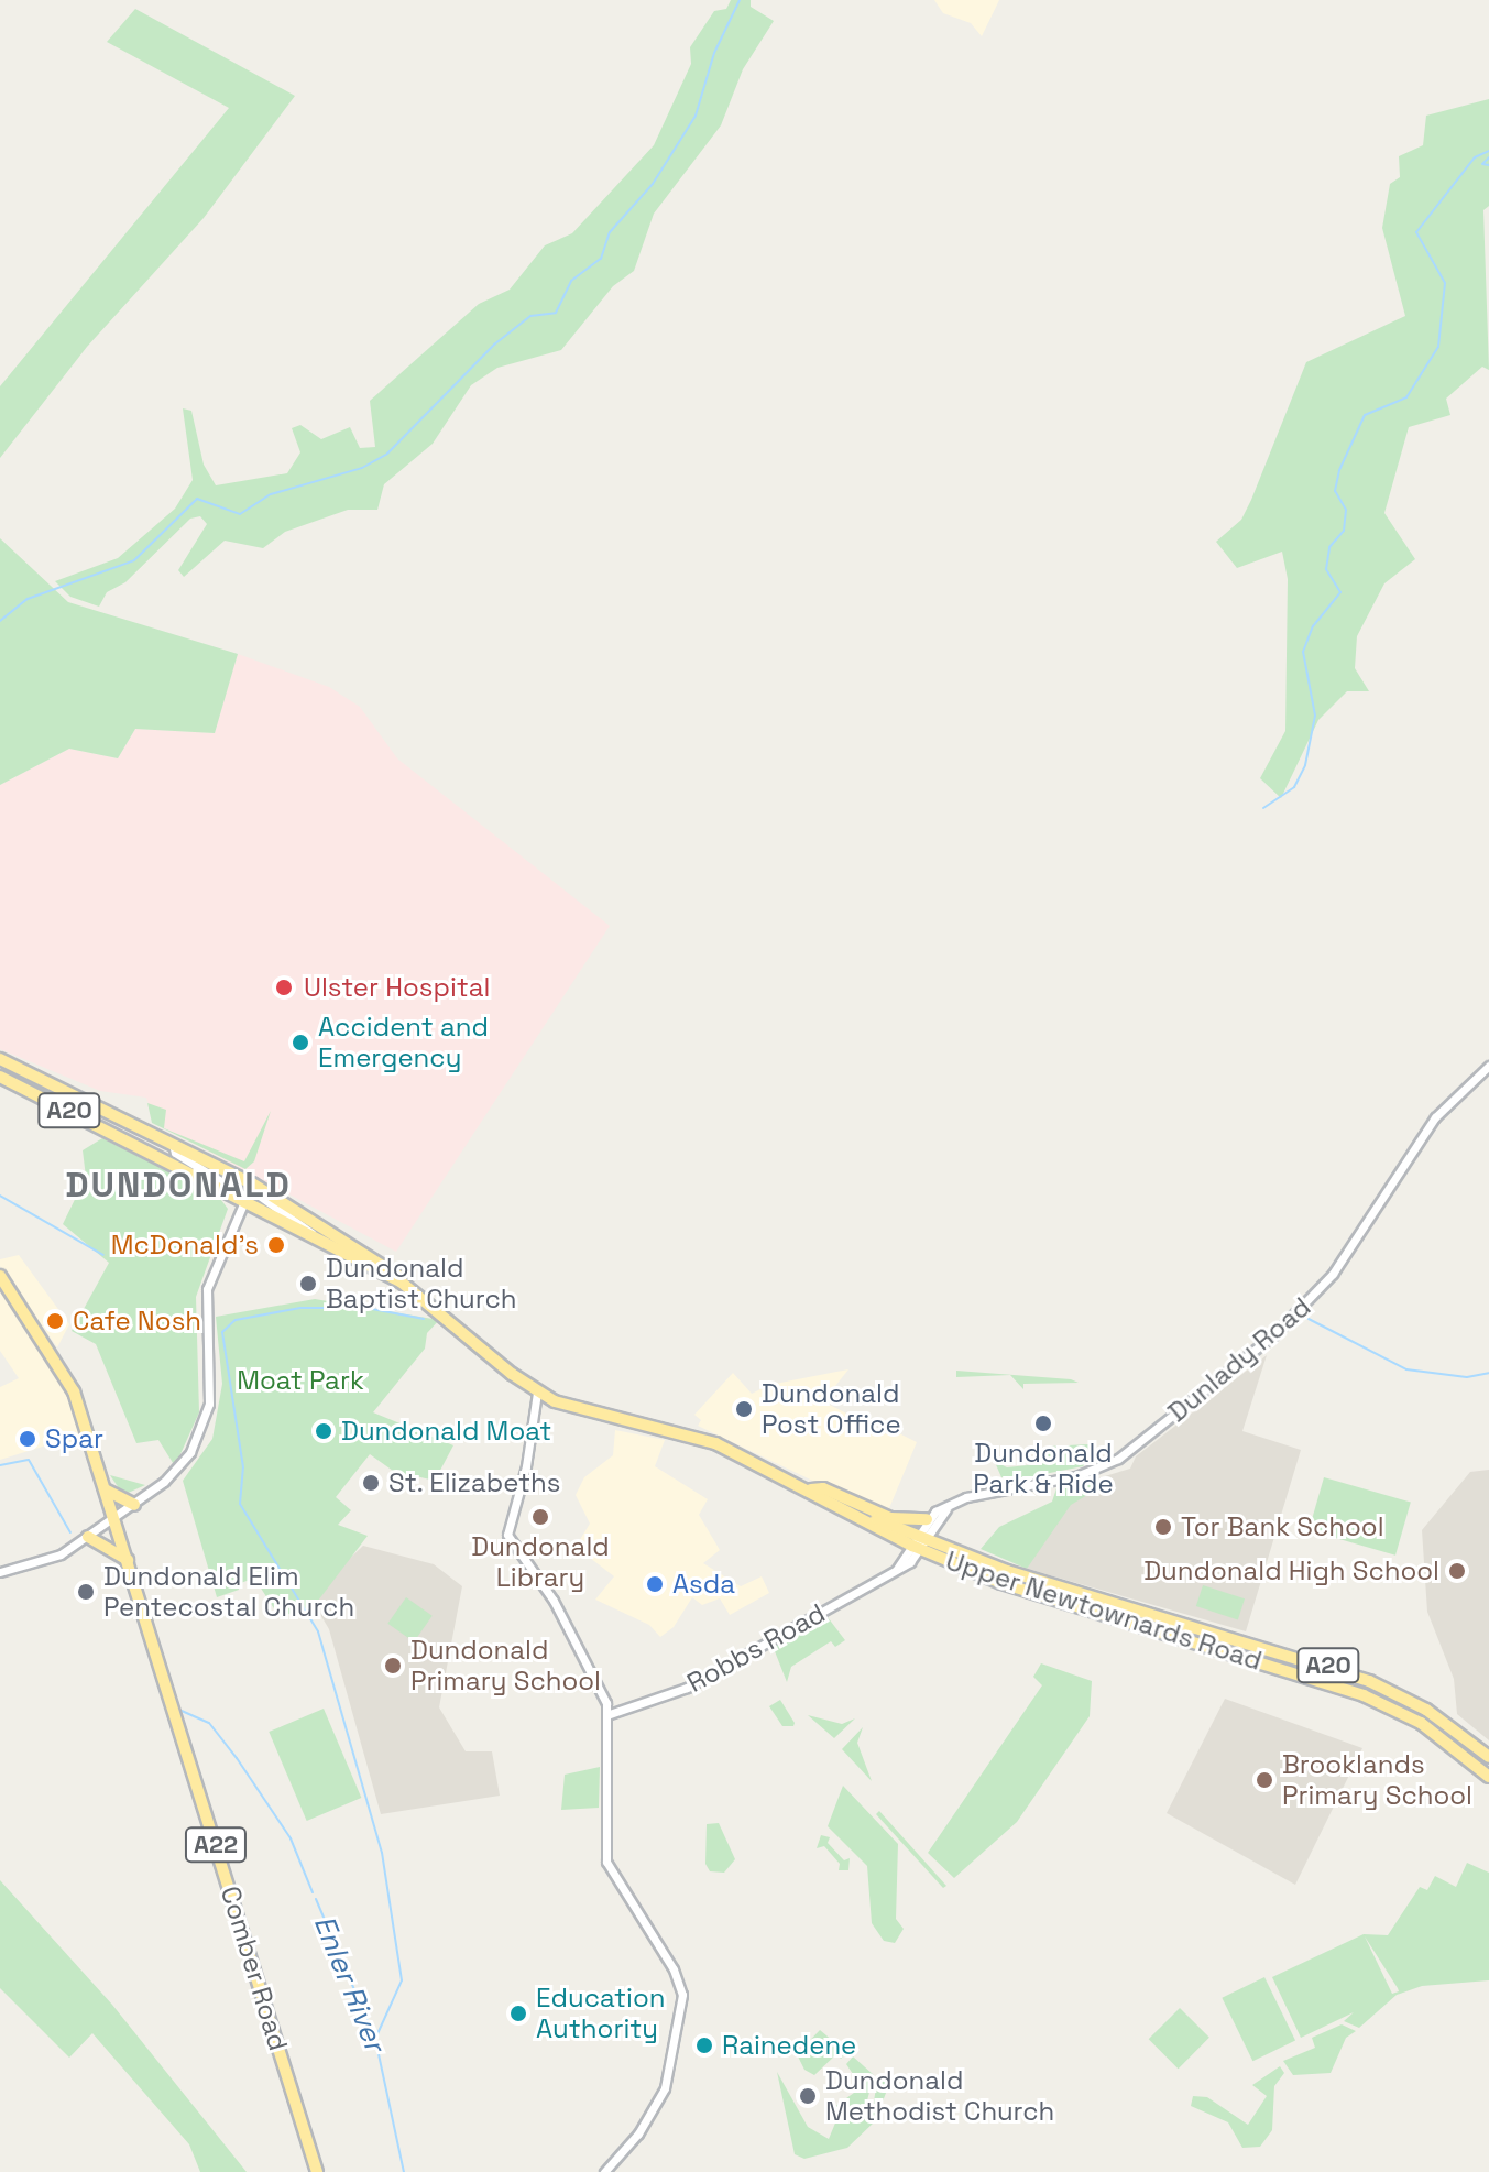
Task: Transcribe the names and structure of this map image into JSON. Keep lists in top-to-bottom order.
{
  "streets": {
    "highway": [
      "A20",
      "Upper Newtownards Road",
      "A22",
      "Comber Road"
    ],
    "street": ["Dunlady Road", "Robbs Road"]
  },
  "crossings": [
    ["Upper Newtownards Road", "Robbs Road"]
  ],
  "districts": ["DUNDONALD"],
  "water": ["Enler River"],
  "parks": ["Moat Park"],
  "places": [
    "Ulster Hospital",
    "Accident and Emergency",
    "McDonald's",
    "Dundonald Baptist Church",
    "Cafe Nosh",
    "Dundonald Post Office",
    "Dundonald Park & Ride",
    "Dundonald Moat",
    "Spar",
    "St. Elizabeths",
    "Dundonald Library",
    "Tor Bank School",
    "Dundonald High School",
    "Asda",
    "Dundonald Elim Pentecostal Church",
    "Dundonald Primary School",
    "Brooklands Primary School",
    "Education Authority",
    "Rainedene",
    "Dundonald Methodist Church"
  ]
}
